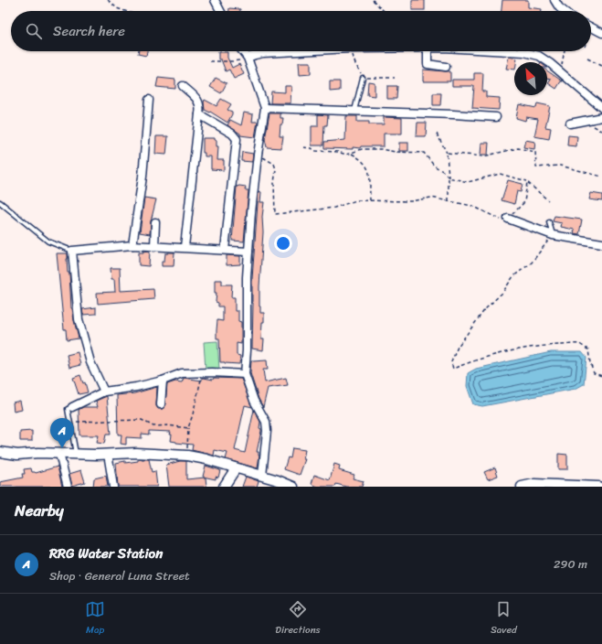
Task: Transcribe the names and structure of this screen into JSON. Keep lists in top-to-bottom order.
{
  "north": "top left",
  "page": {
    "search": "Search here",
    "pins": "A",
    "heading": "Nearby",
    "list": [
      {
        "mark": "A",
        "name": "RRG Water Station",
        "note": "Shop · General Luna Street",
        "value": "290 m"
      }
    ],
    "nav": ["Map", "Directions", "Saved"]
  }
}
